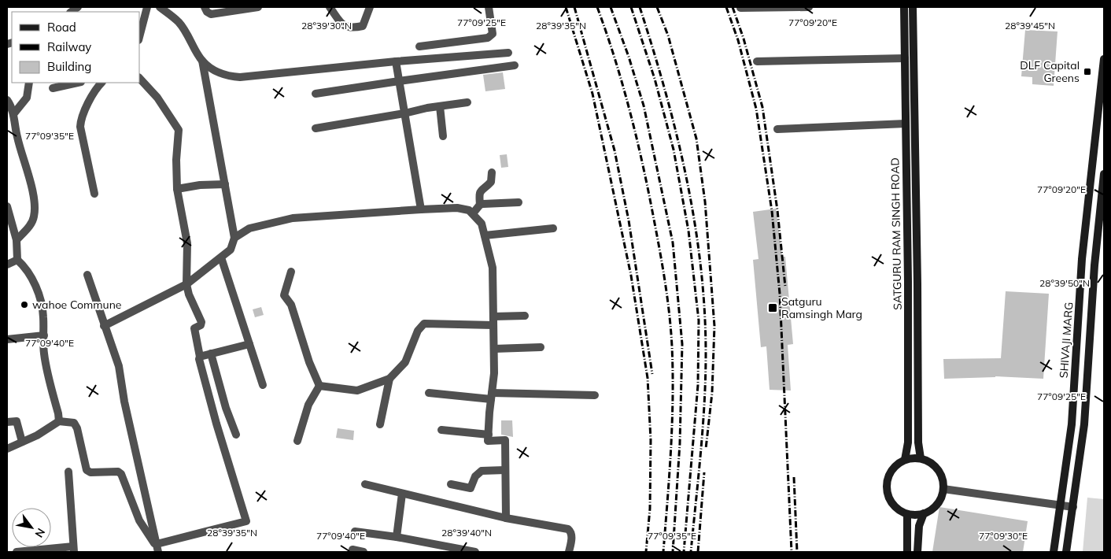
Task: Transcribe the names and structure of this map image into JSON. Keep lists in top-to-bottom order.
{
  "streets": {
    "street": ["SATGURU RAM SINGH ROAD", "SHIVAJI MARG"]
  },
  "places": {
    "transit": ["DLF Capital Greens", "Satguru Ramsingh Marg"],
    "other": ["wahoe Commune"]
  },
  "legend": ["Road", "Railway", "Building"],
  "north": "bottom right",
  "coordinates": [
    "77°09'25\"E",
    "77°09'20\"E",
    "28°39'30\"N",
    "28°39'35\"N",
    "28°39'45\"N",
    "77°09'35\"E",
    "28°39'50\"N",
    "77°09'40\"E",
    "28°39'40\"N",
    "77°09'30\"E"
  ]
}
